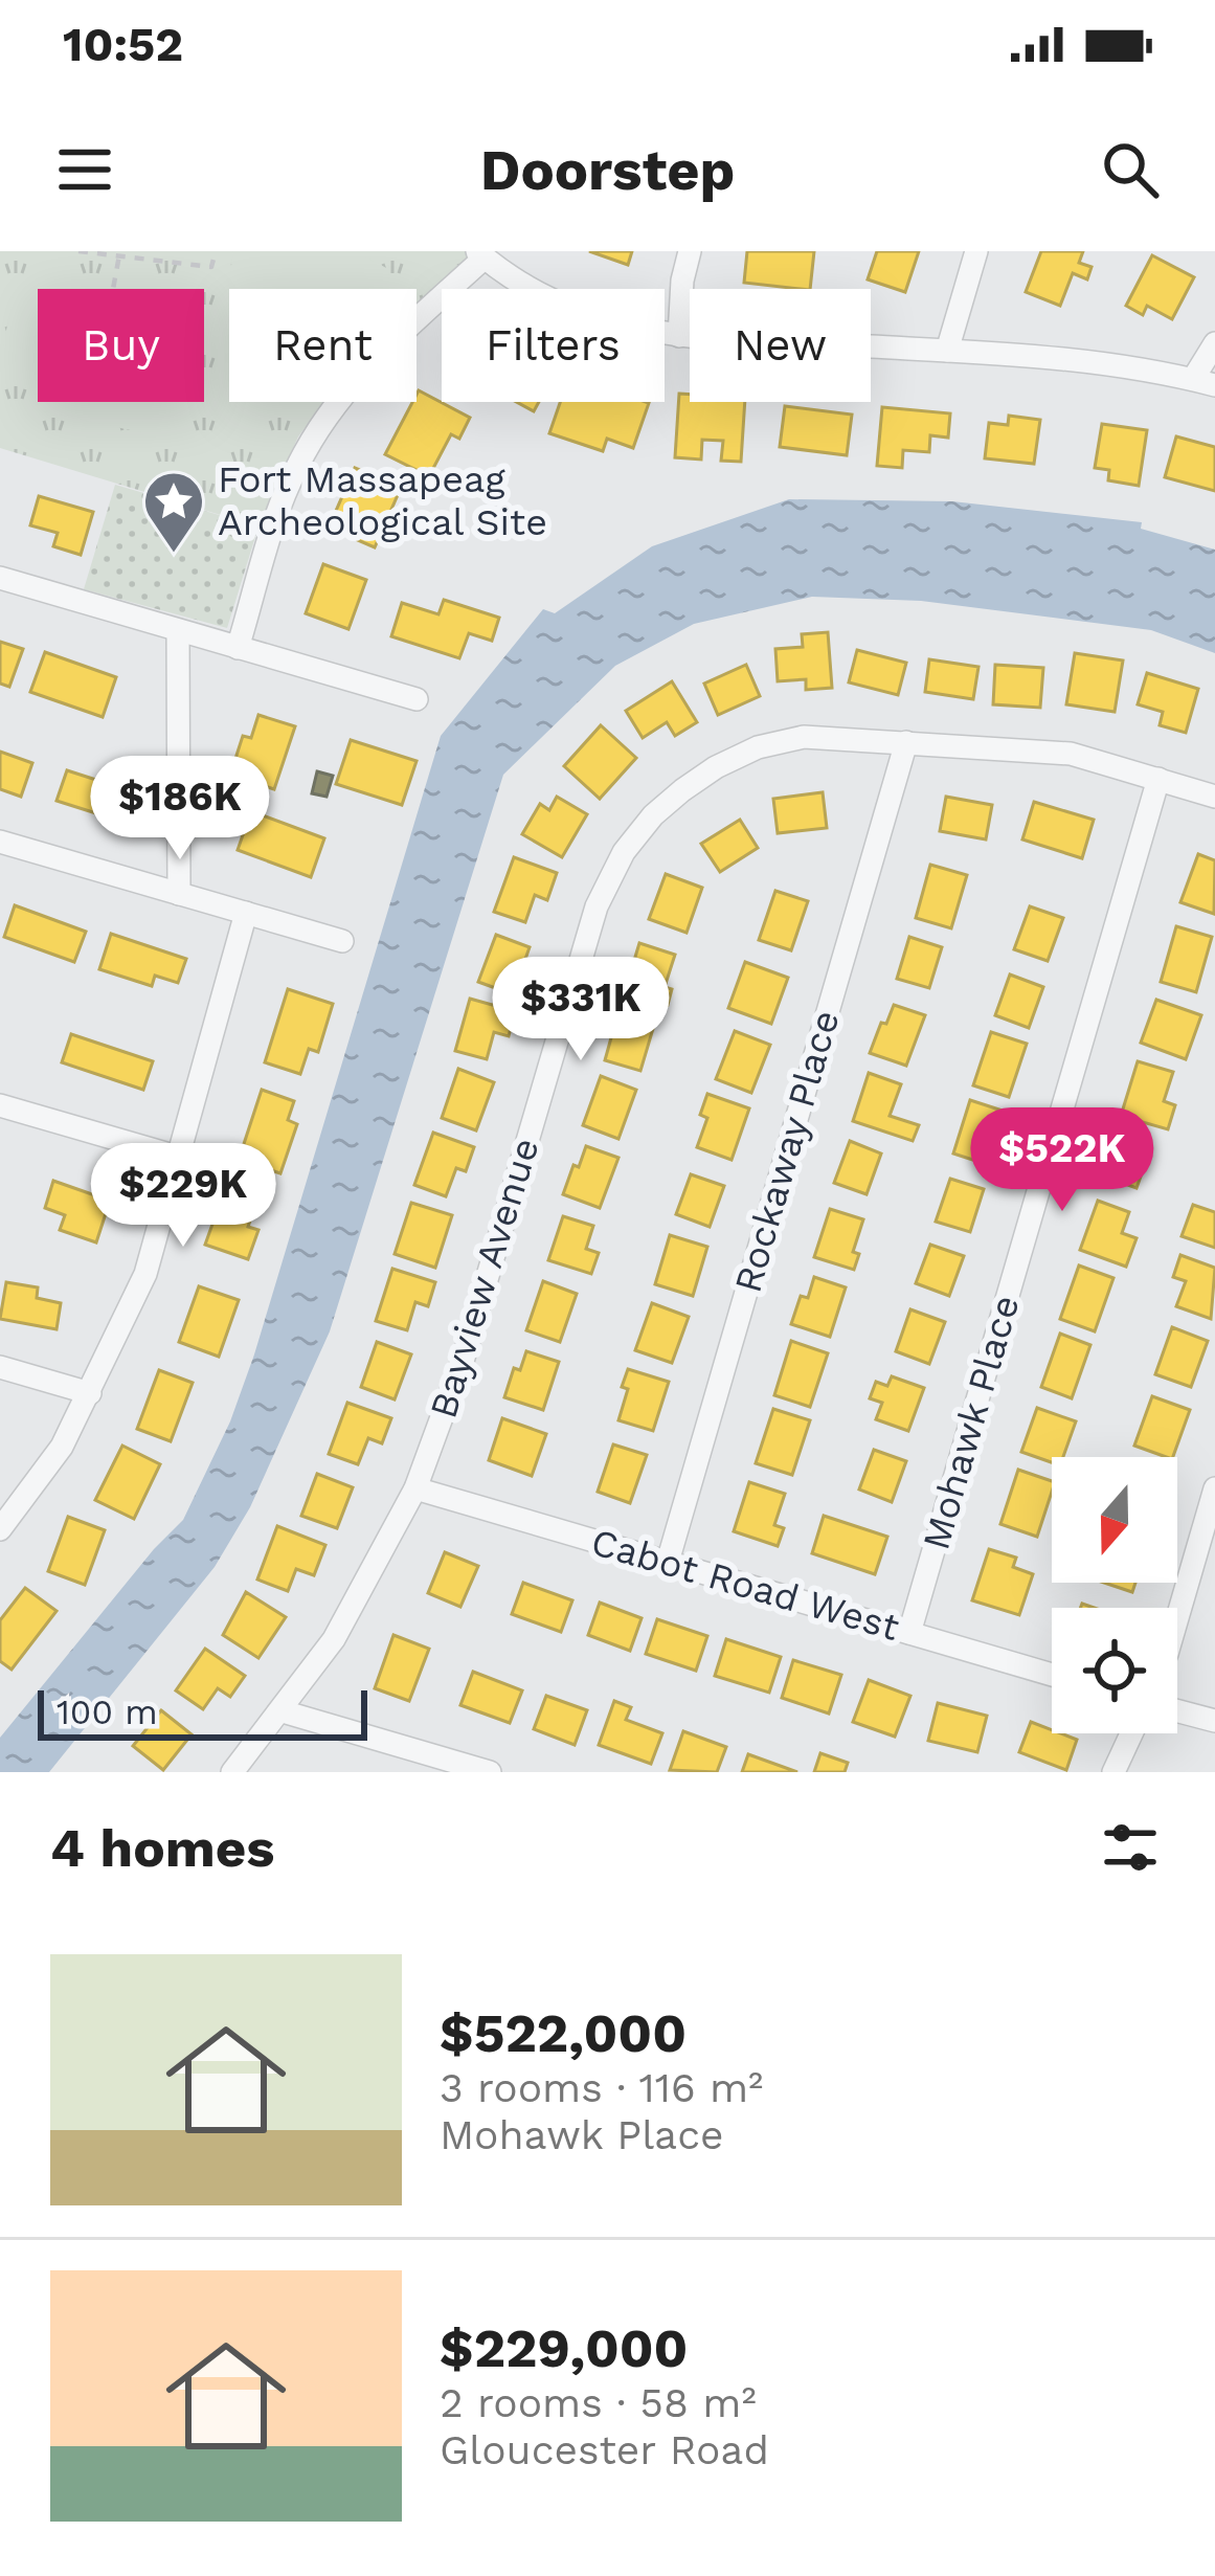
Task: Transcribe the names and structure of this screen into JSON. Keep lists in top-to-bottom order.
{
  "streets": {
    "street": [
      "Rockaway Place",
      "Bayview Avenue",
      "Mohawk Place",
      "Cabot Road West"
    ]
  },
  "crossings": [
    ["Rockaway Place", "Bayview Avenue"],
    ["Rockaway Place", "Cabot Road West"],
    ["Bayview Avenue", "Mohawk Place"],
    ["Bayview Avenue", "Cabot Road West"],
    ["Mohawk Place", "Cabot Road West"]
  ],
  "places": {
    "place": ["Fort Massapeag Archeological Site"]
  },
  "scale_bar": "100 m",
  "north": "bottom",
  "page": {
    "status": "10:52",
    "header": "Doorstep",
    "chip": [
      "Buy",
      "Rent",
      "Filters",
      "New"
    ],
    "price": [
      "$186K",
      "$331K",
      "$522K",
      "$229K"
    ],
    "scale": "100 m",
    "heading": "4 homes",
    "list": [
      {
        "name": "$522,000",
        "note": "3 rooms · 116 m² · Mohawk Place"
      },
      {
        "name": "$229,000",
        "note": "2 rooms · 58 m² · Gloucester Road"
      }
    ]
  }
}
